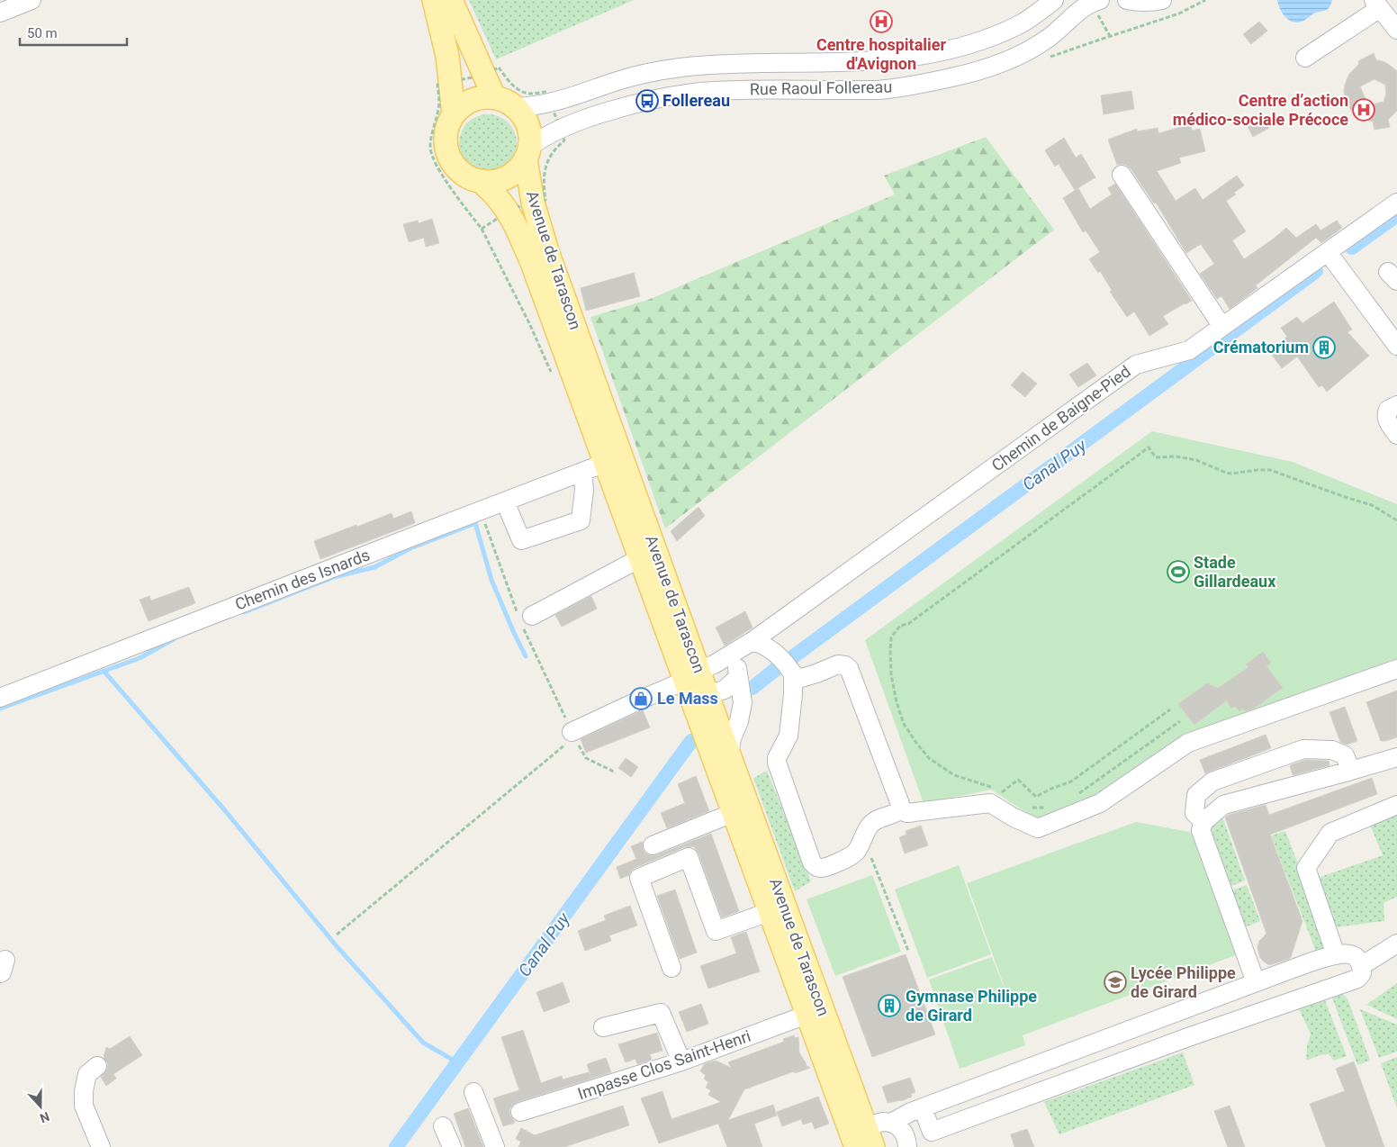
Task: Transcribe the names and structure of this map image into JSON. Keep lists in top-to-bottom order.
{
  "streets": {
    "main road": ["Avenue de Tarascon"],
    "street": [
      "Rue Raoul Follereau",
      "Chemin de Baigne-Pied",
      "Chemin des Isnards",
      "Impasse Clos Saint-Henri"
    ]
  },
  "crossings": [
    ["Rue Raoul Follereau", "Avenue de Tarascon"],
    ["Avenue de Tarascon", "Chemin de Baigne-Pied"],
    ["Avenue de Tarascon", "Chemin des Isnards"],
    ["Avenue de Tarascon", "Impasse Clos Saint-Henri"]
  ],
  "water": ["Canal Puy"],
  "places": {
    "hospital": ["Centre hospitalier d'Avignon", "Centre d’action médico-sociale Précoce"],
    "bus stop": ["Follereau"],
    "building": ["Crématorium", "Gymnase Philippe de Girard"],
    "sports": ["Stade Gillardeaux"],
    "shop": ["Le Mass"],
    "school or university": ["Lycée Philippe de Girard"]
  },
  "scale_bar": "50 m",
  "north": "bottom"
}
